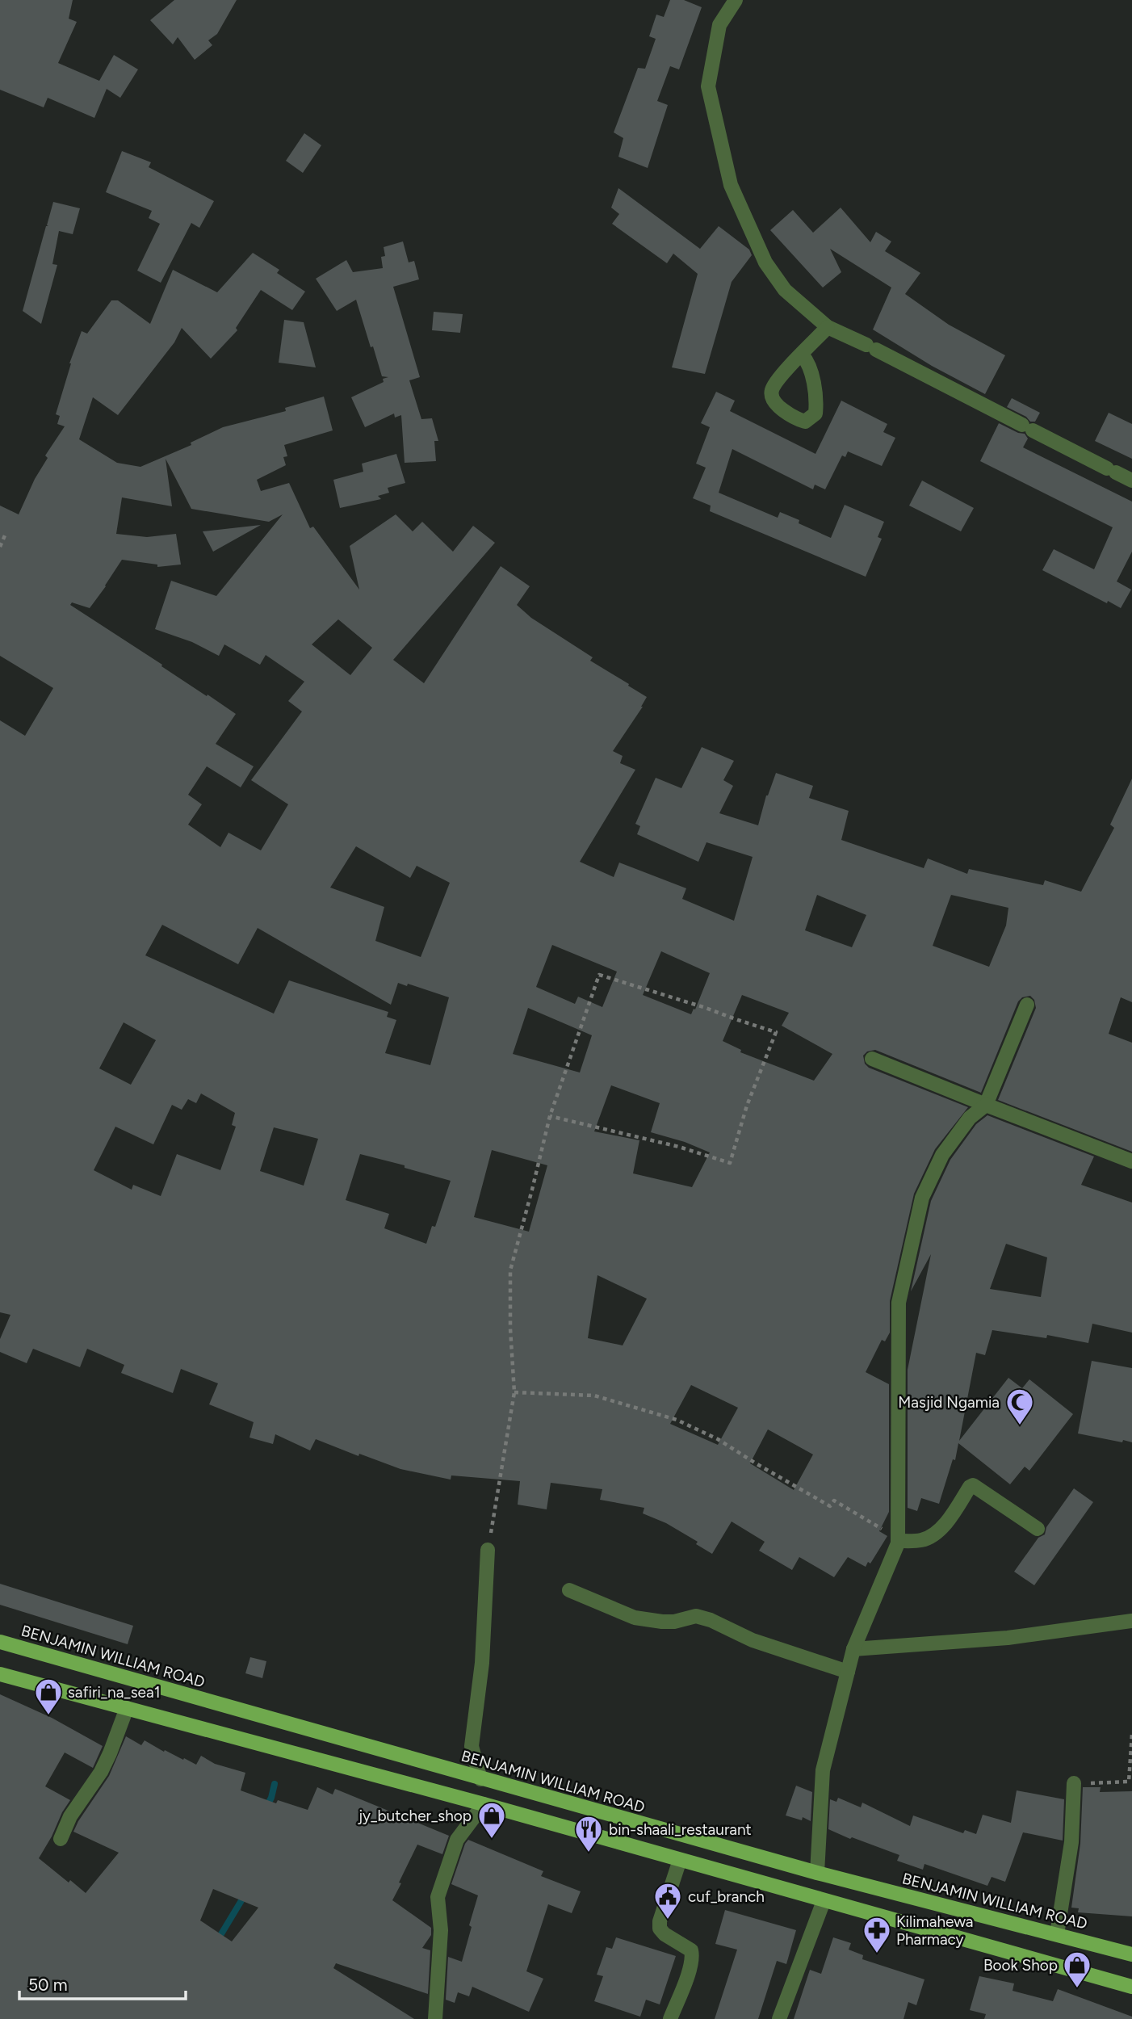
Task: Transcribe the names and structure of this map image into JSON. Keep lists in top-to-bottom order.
{
  "streets": {
    "main road": ["BENJAMIN WILLIAM ROAD"]
  },
  "places": {
    "mosque": ["Masjid Ngamia"],
    "shop": ["safiri_na_sea1", "jy_butcher_shop", "Book Shop"],
    "restaurant": ["bin-shaali_restaurant"],
    "public building": ["cuf_branch"],
    "pharmacy": ["Kilimahewa Pharmacy"]
  },
  "scale_bar": "50 m"
}
